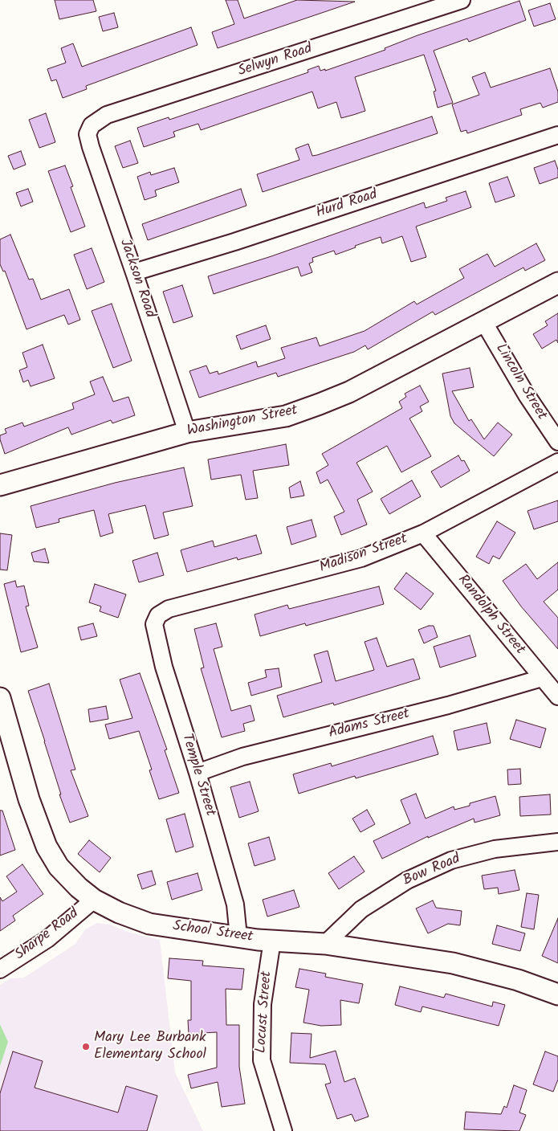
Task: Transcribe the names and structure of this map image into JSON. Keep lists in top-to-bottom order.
{
  "streets": {
    "street": [
      "Selwyn Road",
      "Hurd Road",
      "Jackson Road",
      "Lincoln Street",
      "Washington Street",
      "Madison Street",
      "Randolph Street",
      "Adams Street",
      "Temple Street",
      "Bow Road",
      "School Street",
      "Sharpe Road",
      "Locust Street"
    ]
  },
  "crossings": [
    ["Selwyn Road", "Jackson Road"],
    ["Hurd Road", "Jackson Road"],
    ["Jackson Road", "Washington Street"],
    ["Lincoln Street", "Washington Street"],
    ["Madison Street", "Randolph Street"],
    ["Madison Street", "Temple Street"],
    ["Randolph Street", "Adams Street"],
    ["Adams Street", "Temple Street"],
    ["Temple Street", "School Street"],
    ["Bow Road", "School Street"],
    ["School Street", "Sharpe Road"],
    ["School Street", "Locust Street"]
  ],
  "places": ["Mary Lee Burbank Elementary School"]
}
